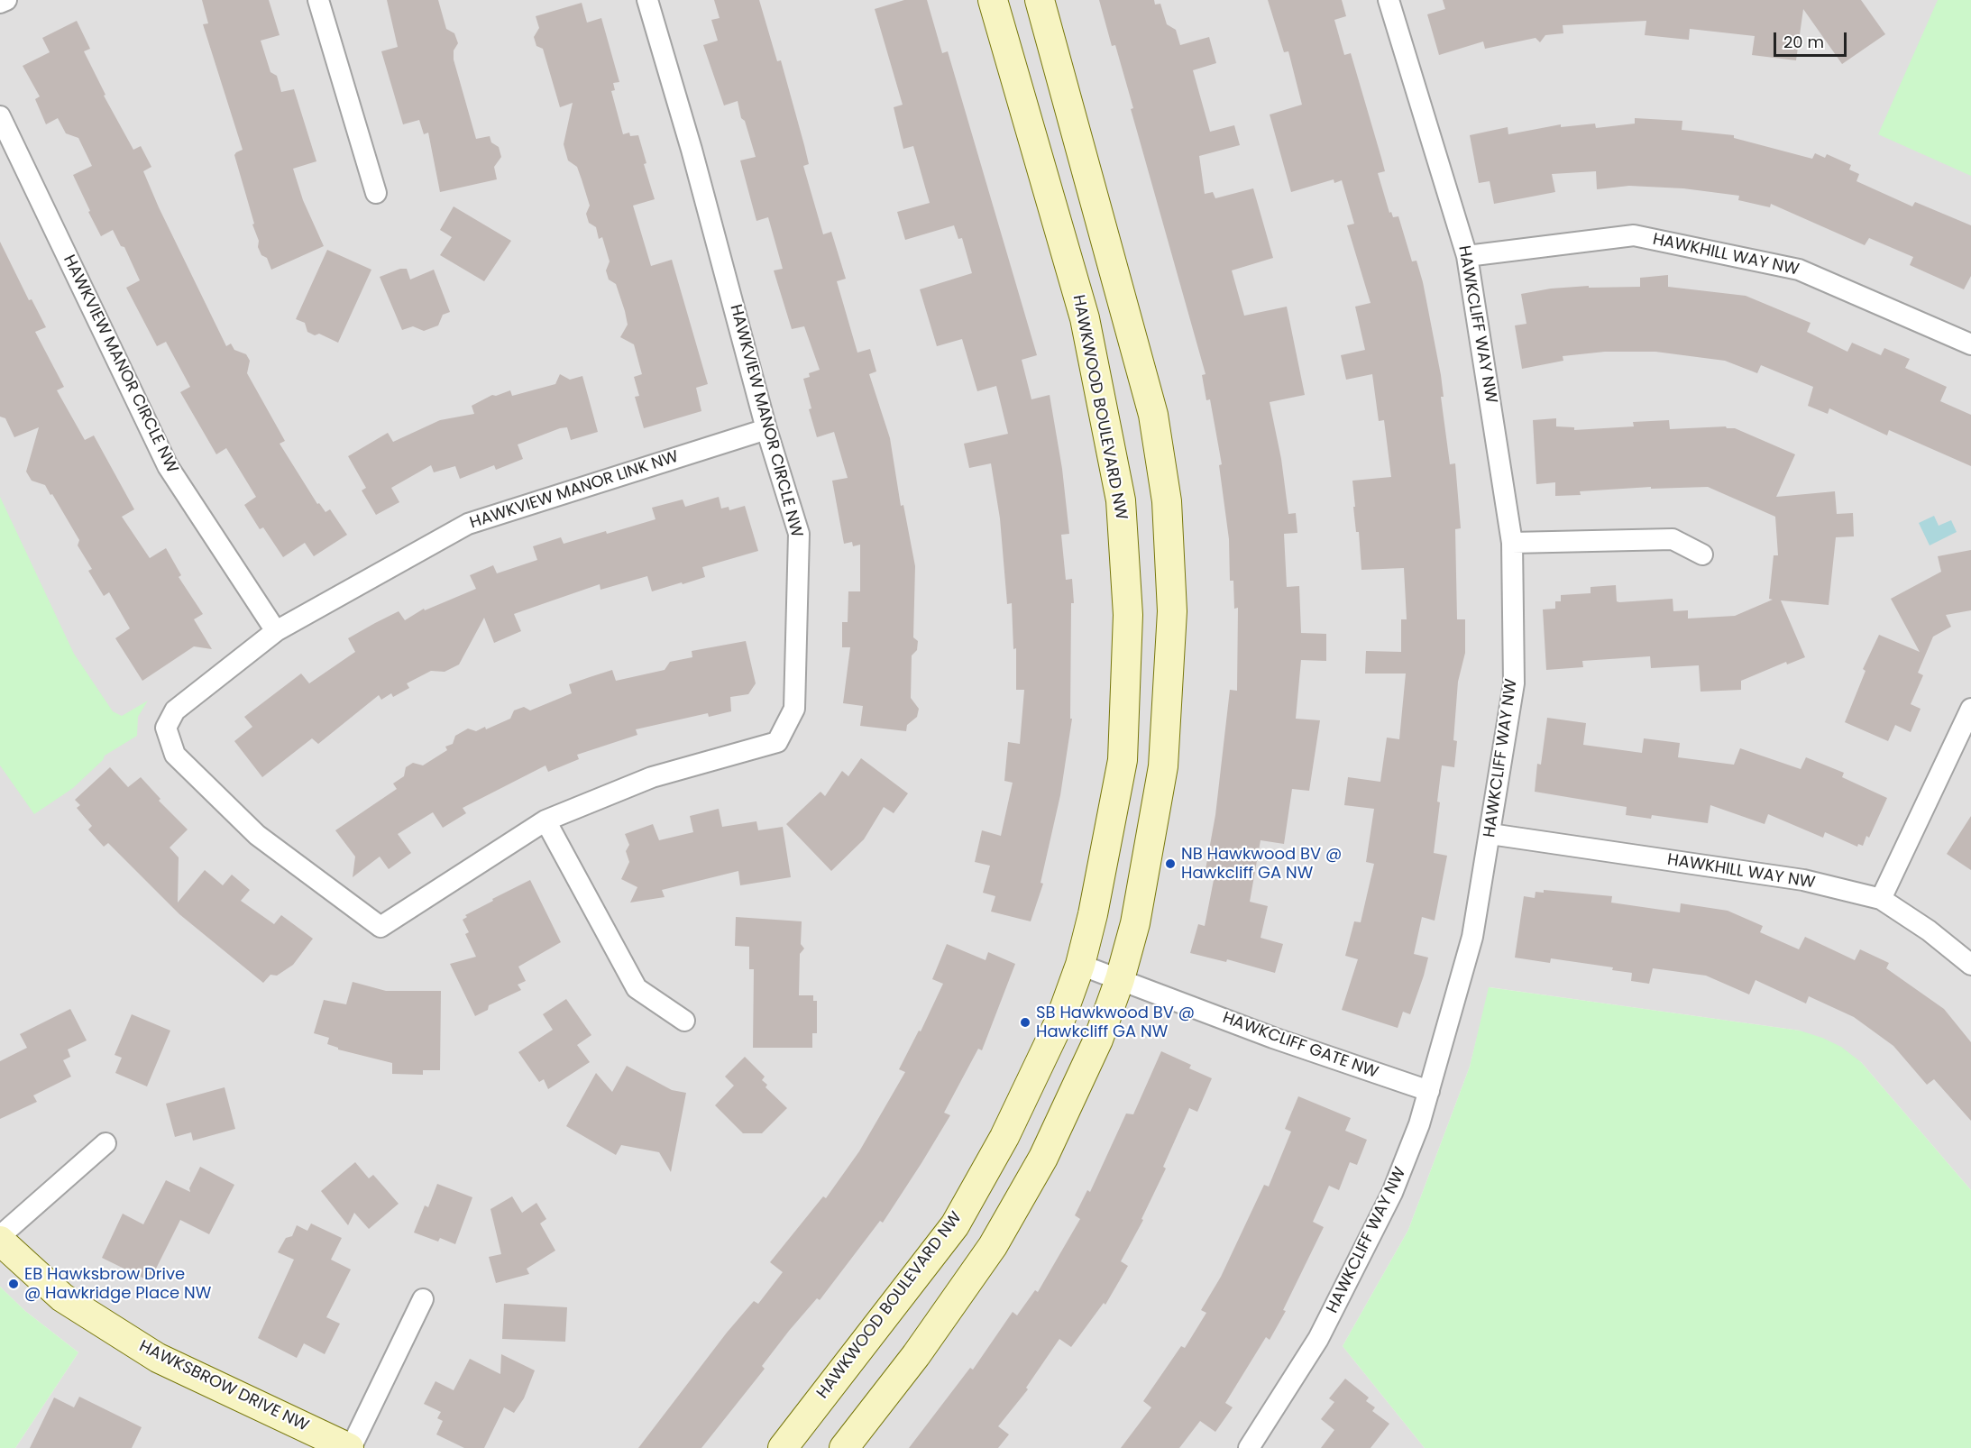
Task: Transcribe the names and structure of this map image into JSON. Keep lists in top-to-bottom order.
{
  "streets": {
    "street": [
      "HAWKHILL WAY NW",
      "HAWKCLIFF WAY NW",
      "HAWKVIEW MANOR CIRCLE NW",
      "HAWKWOOD BOULEVARD NW",
      "HAWKVIEW MANOR LINK NW",
      "HAWKCLIFF GATE NW",
      "HAWKSBROW DRIVE NW"
    ]
  },
  "crossings": [
    ["HAWKHILL WAY NW", "HAWKCLIFF WAY NW"],
    ["HAWKCLIFF WAY NW", "HAWKCLIFF GATE NW"],
    ["HAWKVIEW MANOR CIRCLE NW", "HAWKVIEW MANOR LINK NW"],
    ["HAWKWOOD BOULEVARD NW", "HAWKCLIFF GATE NW"]
  ],
  "places": ["NB Hawkwood BV @ Hawkcliff GA NW", "SB Hawkwood BV @ Hawkcliff GA NW", "EB Hawksbrow Drive @ Hawkridge Place NW"],
  "scale_bar": "20 m"
}
